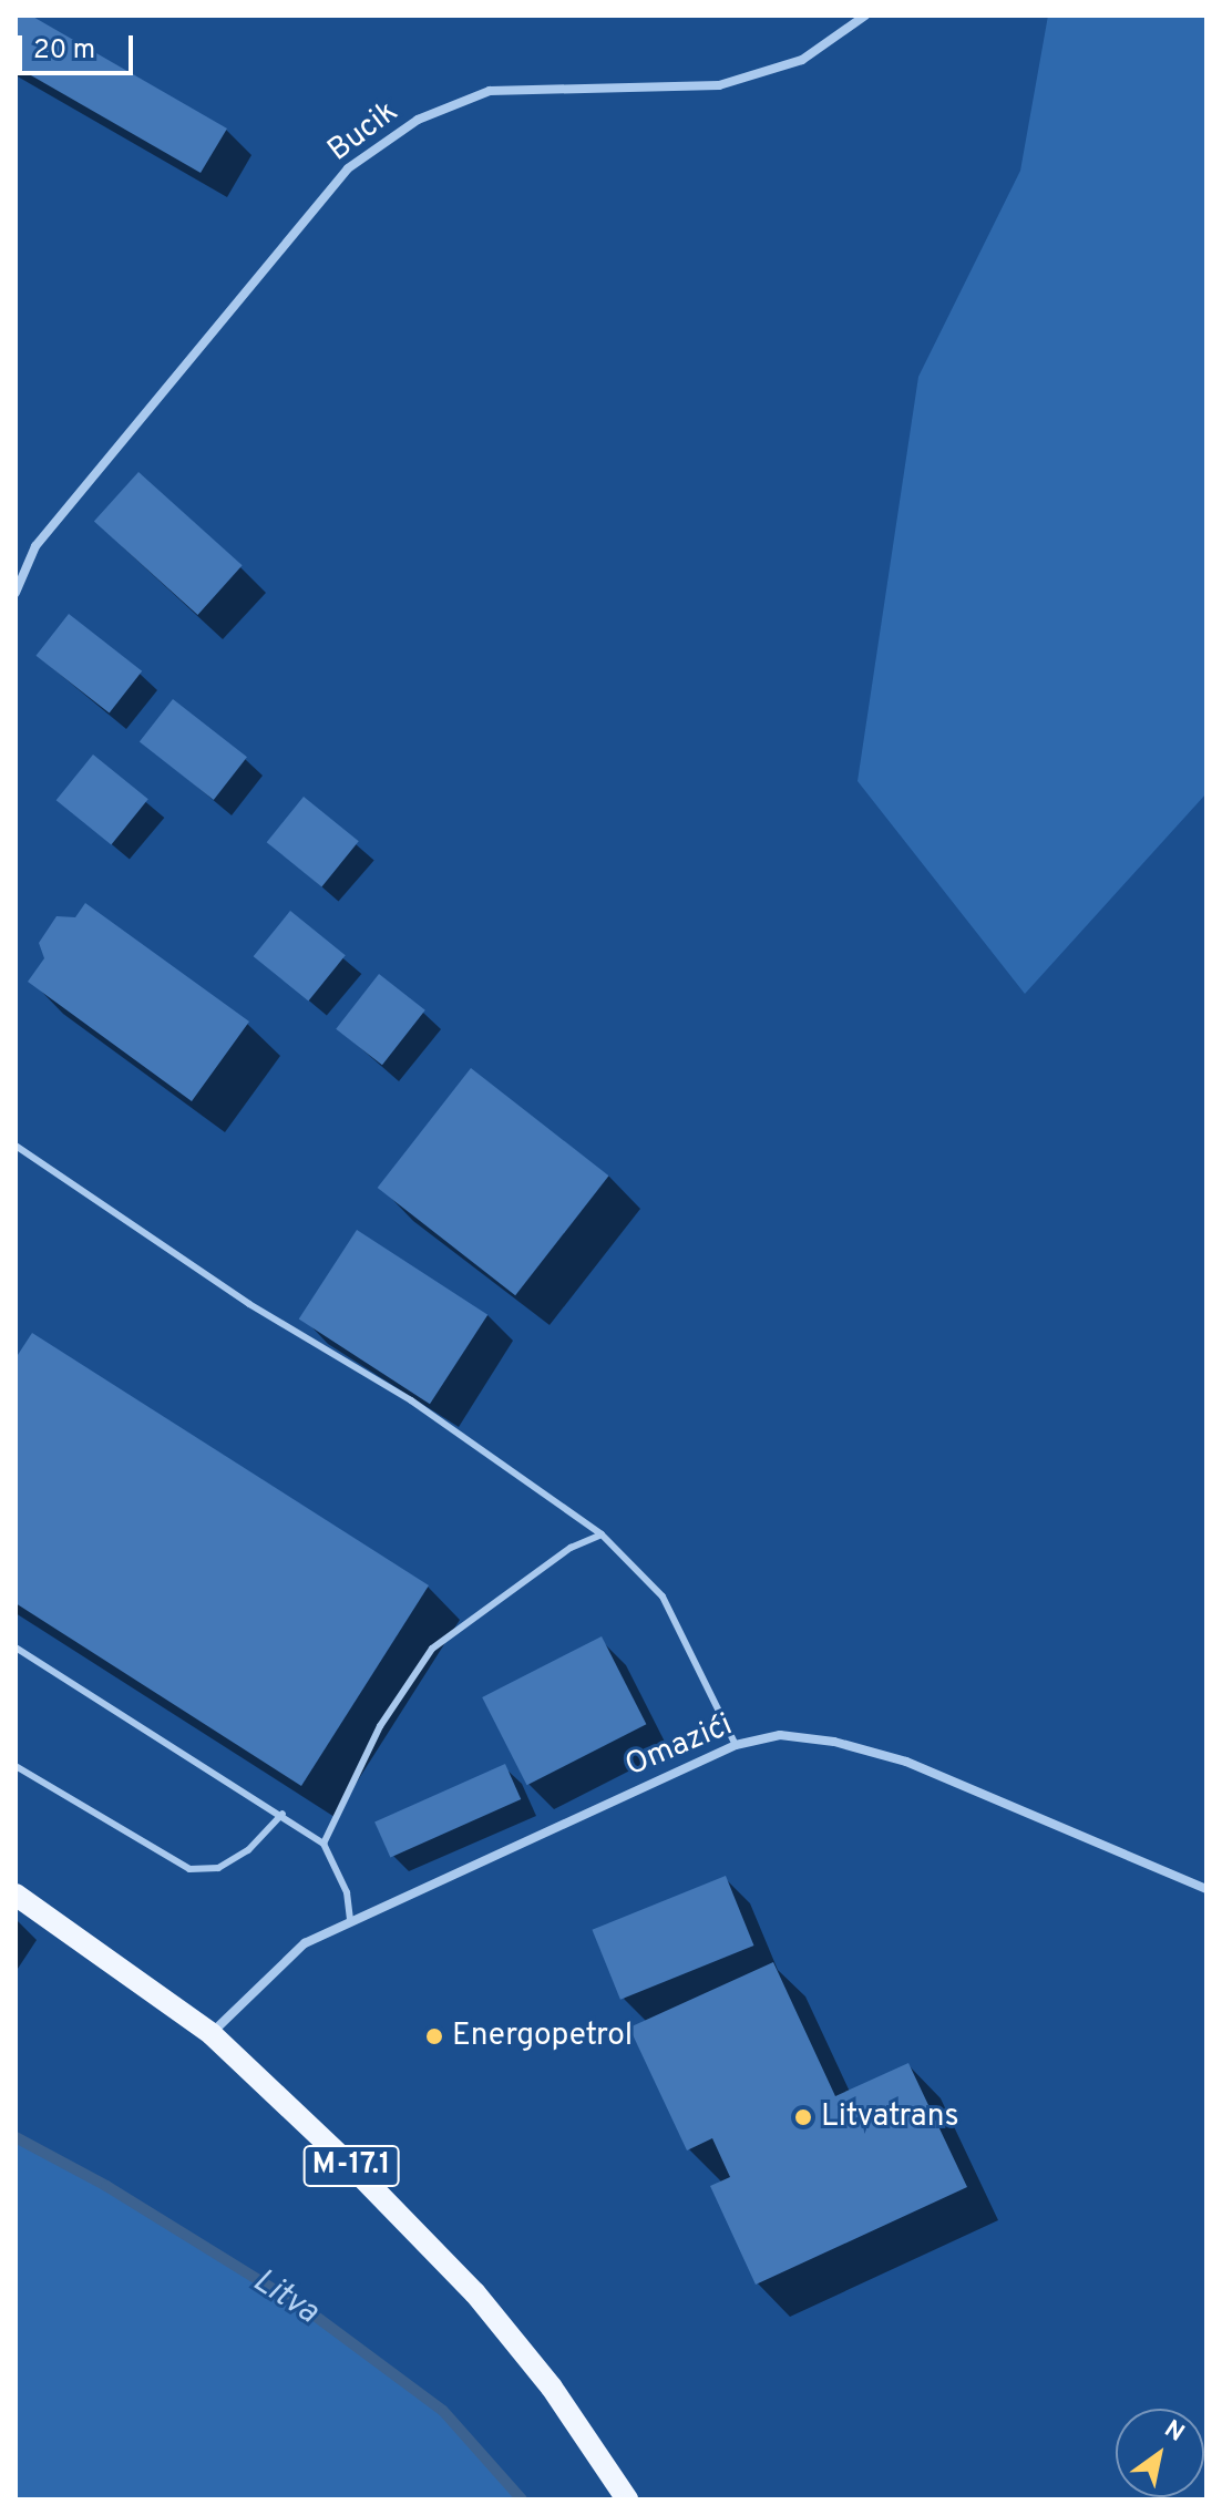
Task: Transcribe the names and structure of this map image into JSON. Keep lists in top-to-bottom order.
{
  "streets": {
    "main road": ["M-17.1"],
    "street": ["Bucik", "Omazići"]
  },
  "crossings": [
    ["Omazići", "M-17.1"]
  ],
  "water": ["Litva"],
  "places": ["Energopetrol", "Litvatrans"],
  "scale_bar": "20 m",
  "north": "top right"
}
